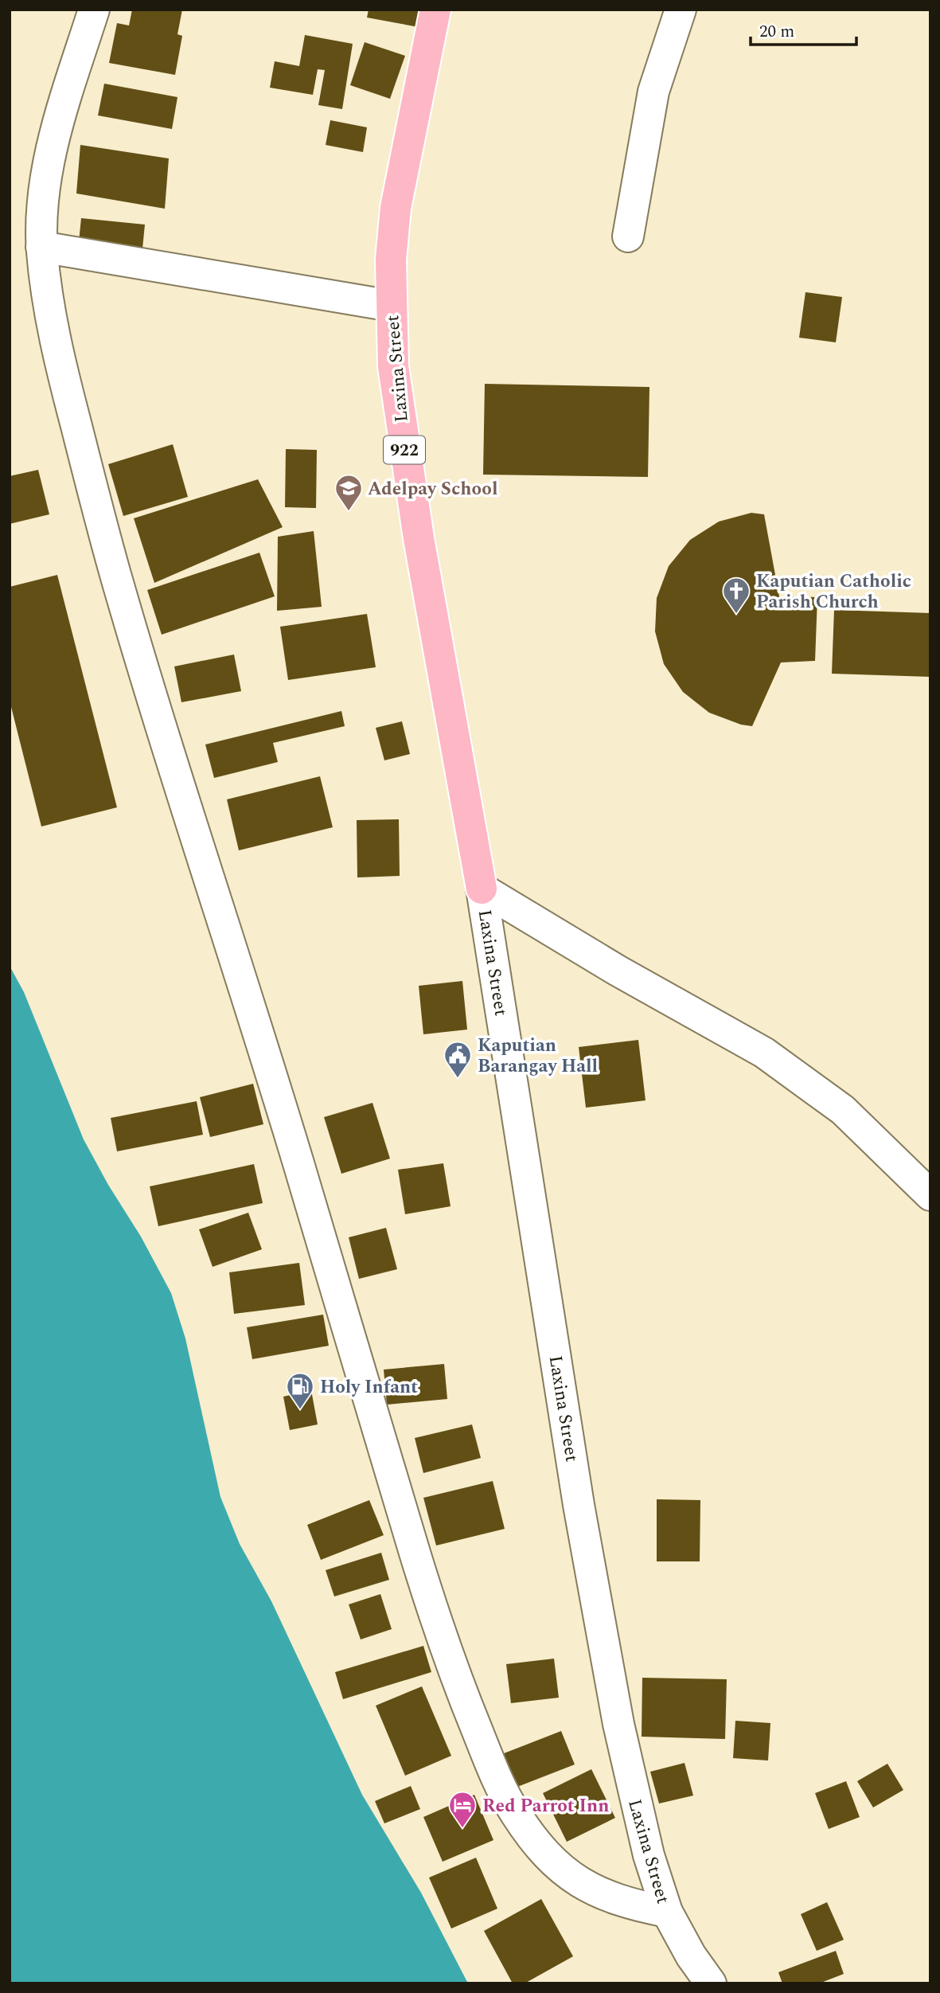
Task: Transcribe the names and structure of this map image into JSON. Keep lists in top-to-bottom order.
{
  "streets": {
    "main road": ["Laxina Street", "922"]
  },
  "places": {
    "school or university": ["Adelpay School"],
    "church": ["Kaputian Catholic Parish Church"],
    "public building": ["Kaputian Barangay Hall"],
    "fuel station": ["Holy Infant"],
    "hotel": ["Red Parrot Inn"]
  },
  "scale_bar": "20 m"
}
